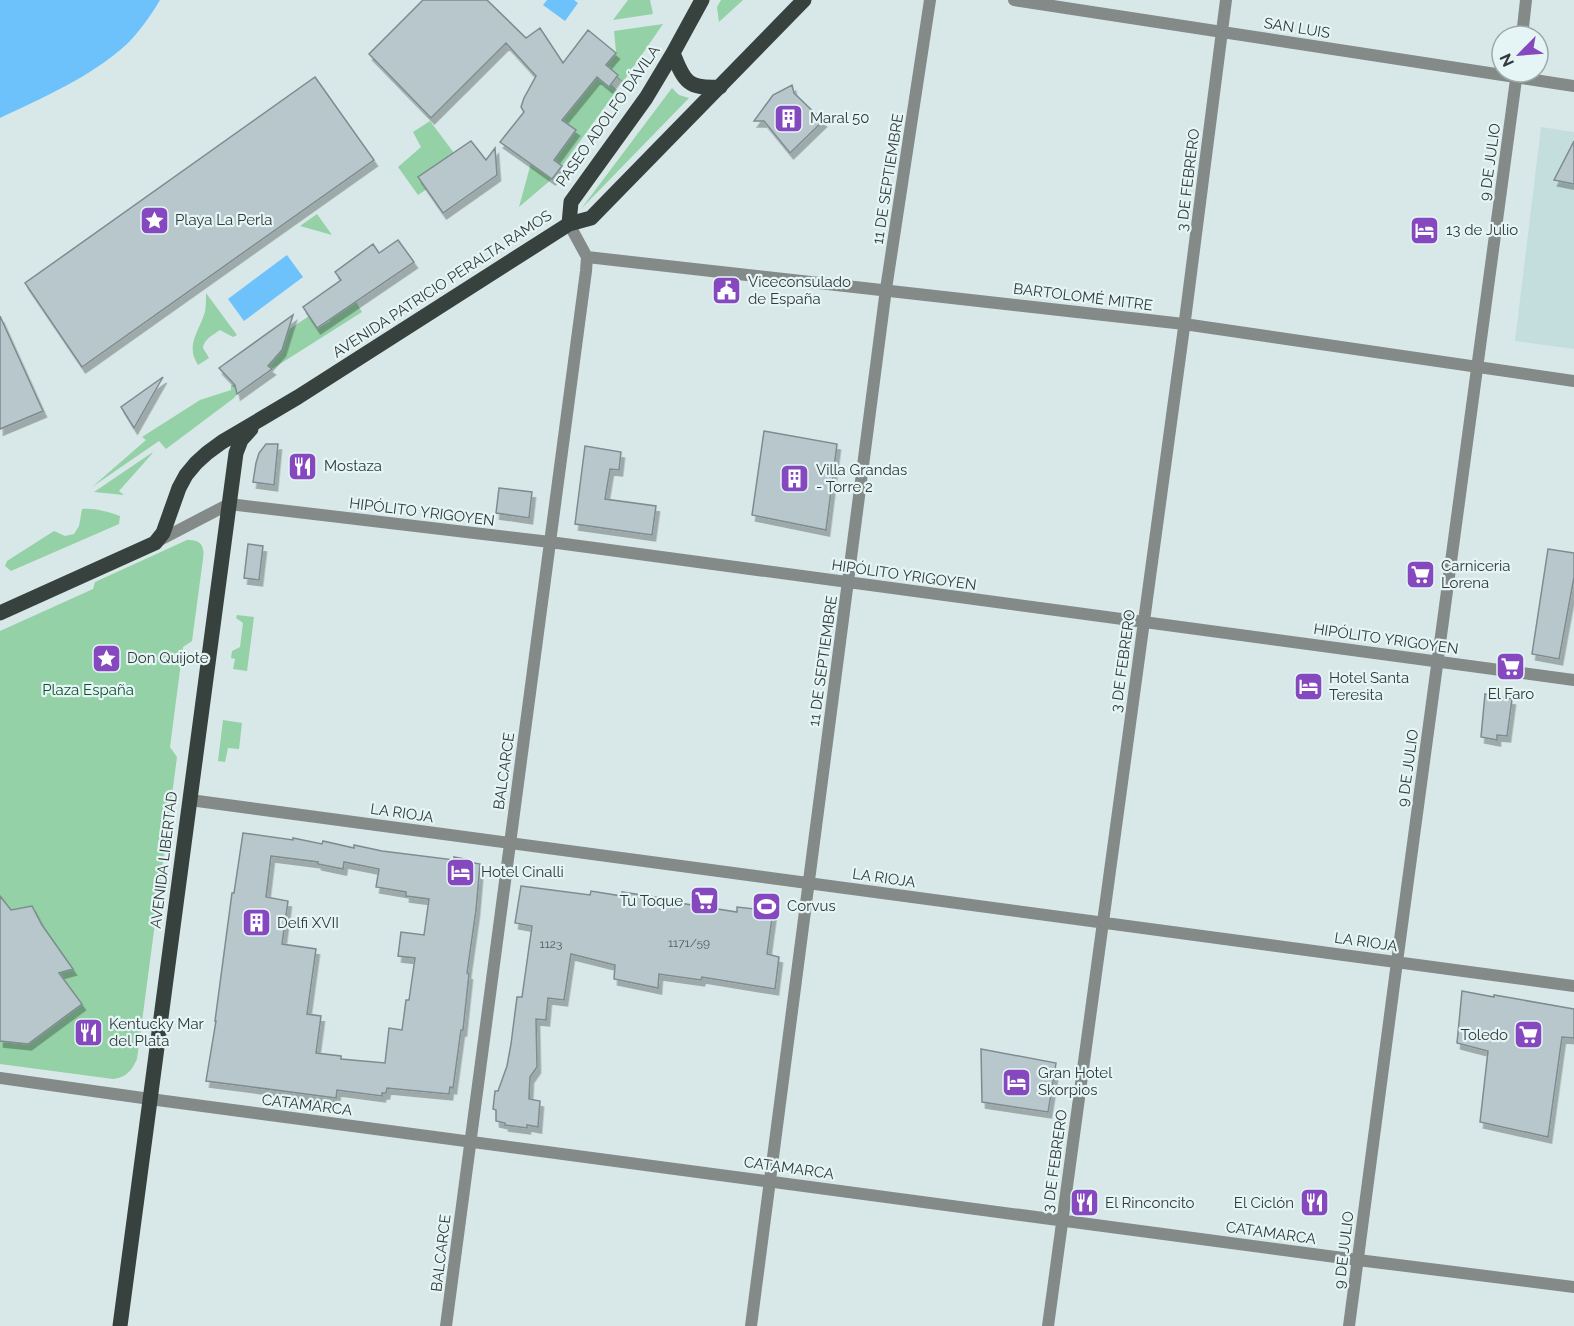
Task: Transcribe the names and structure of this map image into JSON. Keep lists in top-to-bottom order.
{
  "streets": {
    "main road": ["PASEO ADOLFO DÁVILA", "AVENIDA PATRICIO PERALTA RAMOS", "AVENIDA LIBERTAD"],
    "street": [
      "SAN LUIS",
      "9 DE JULIO",
      "11 DE SEPTIEMBRE",
      "3 DE FEBRERO",
      "BARTOLOMÉ MITRE",
      "HIPÓLITO YRIGOYEN",
      "BALCARCE",
      "LA RIOJA",
      "CATAMARCA"
    ]
  },
  "crossings": [
    ["SAN LUIS", "3 DE FEBRERO"],
    ["PASEO ADOLFO DÁVILA", "AVENIDA PATRICIO PERALTA RAMOS"],
    ["9 DE JULIO", "BARTOLOMÉ MITRE"],
    ["9 DE JULIO", "HIPÓLITO YRIGOYEN"],
    ["9 DE JULIO", "LA RIOJA"],
    ["9 DE JULIO", "CATAMARCA"],
    ["11 DE SEPTIEMBRE", "BARTOLOMÉ MITRE"],
    ["11 DE SEPTIEMBRE", "HIPÓLITO YRIGOYEN"],
    ["11 DE SEPTIEMBRE", "LA RIOJA"],
    ["11 DE SEPTIEMBRE", "CATAMARCA"],
    ["3 DE FEBRERO", "BARTOLOMÉ MITRE"],
    ["3 DE FEBRERO", "HIPÓLITO YRIGOYEN"],
    ["3 DE FEBRERO", "LA RIOJA"],
    ["3 DE FEBRERO", "CATAMARCA"],
    ["AVENIDA PATRICIO PERALTA RAMOS", "AVENIDA LIBERTAD"],
    ["BARTOLOMÉ MITRE", "BALCARCE"],
    ["HIPÓLITO YRIGOYEN", "BALCARCE"],
    ["HIPÓLITO YRIGOYEN", "AVENIDA LIBERTAD"],
    ["BALCARCE", "LA RIOJA"],
    ["BALCARCE", "CATAMARCA"],
    ["LA RIOJA", "AVENIDA LIBERTAD"],
    ["AVENIDA LIBERTAD", "CATAMARCA"]
  ],
  "parks": ["Plaza España"],
  "places": {
    "building": ["Maral 50", "Villa Grandas - Torre 2", "Delfi XVII"],
    "place": ["Playa La Perla", "Don Quijote"],
    "hotel": [
      "13 de Julio",
      "Hotel Santa Teresita",
      "Hotel Cinalli",
      "Gran Hotel Skorpios"
    ],
    "public building": ["Viceconsulado de España"],
    "restaurant": [
      "Mostaza",
      "Kentucky Mar del Plata",
      "El Rinconcito",
      "El Ciclón"
    ],
    "supermarket": [
      "Carniceria Lorena",
      "El Faro",
      "Tu Toque",
      "Toledo"
    ],
    "sports": ["Corvus"]
  },
  "house_numbers": ["1171/59", "1123"],
  "north": "bottom left"
}
